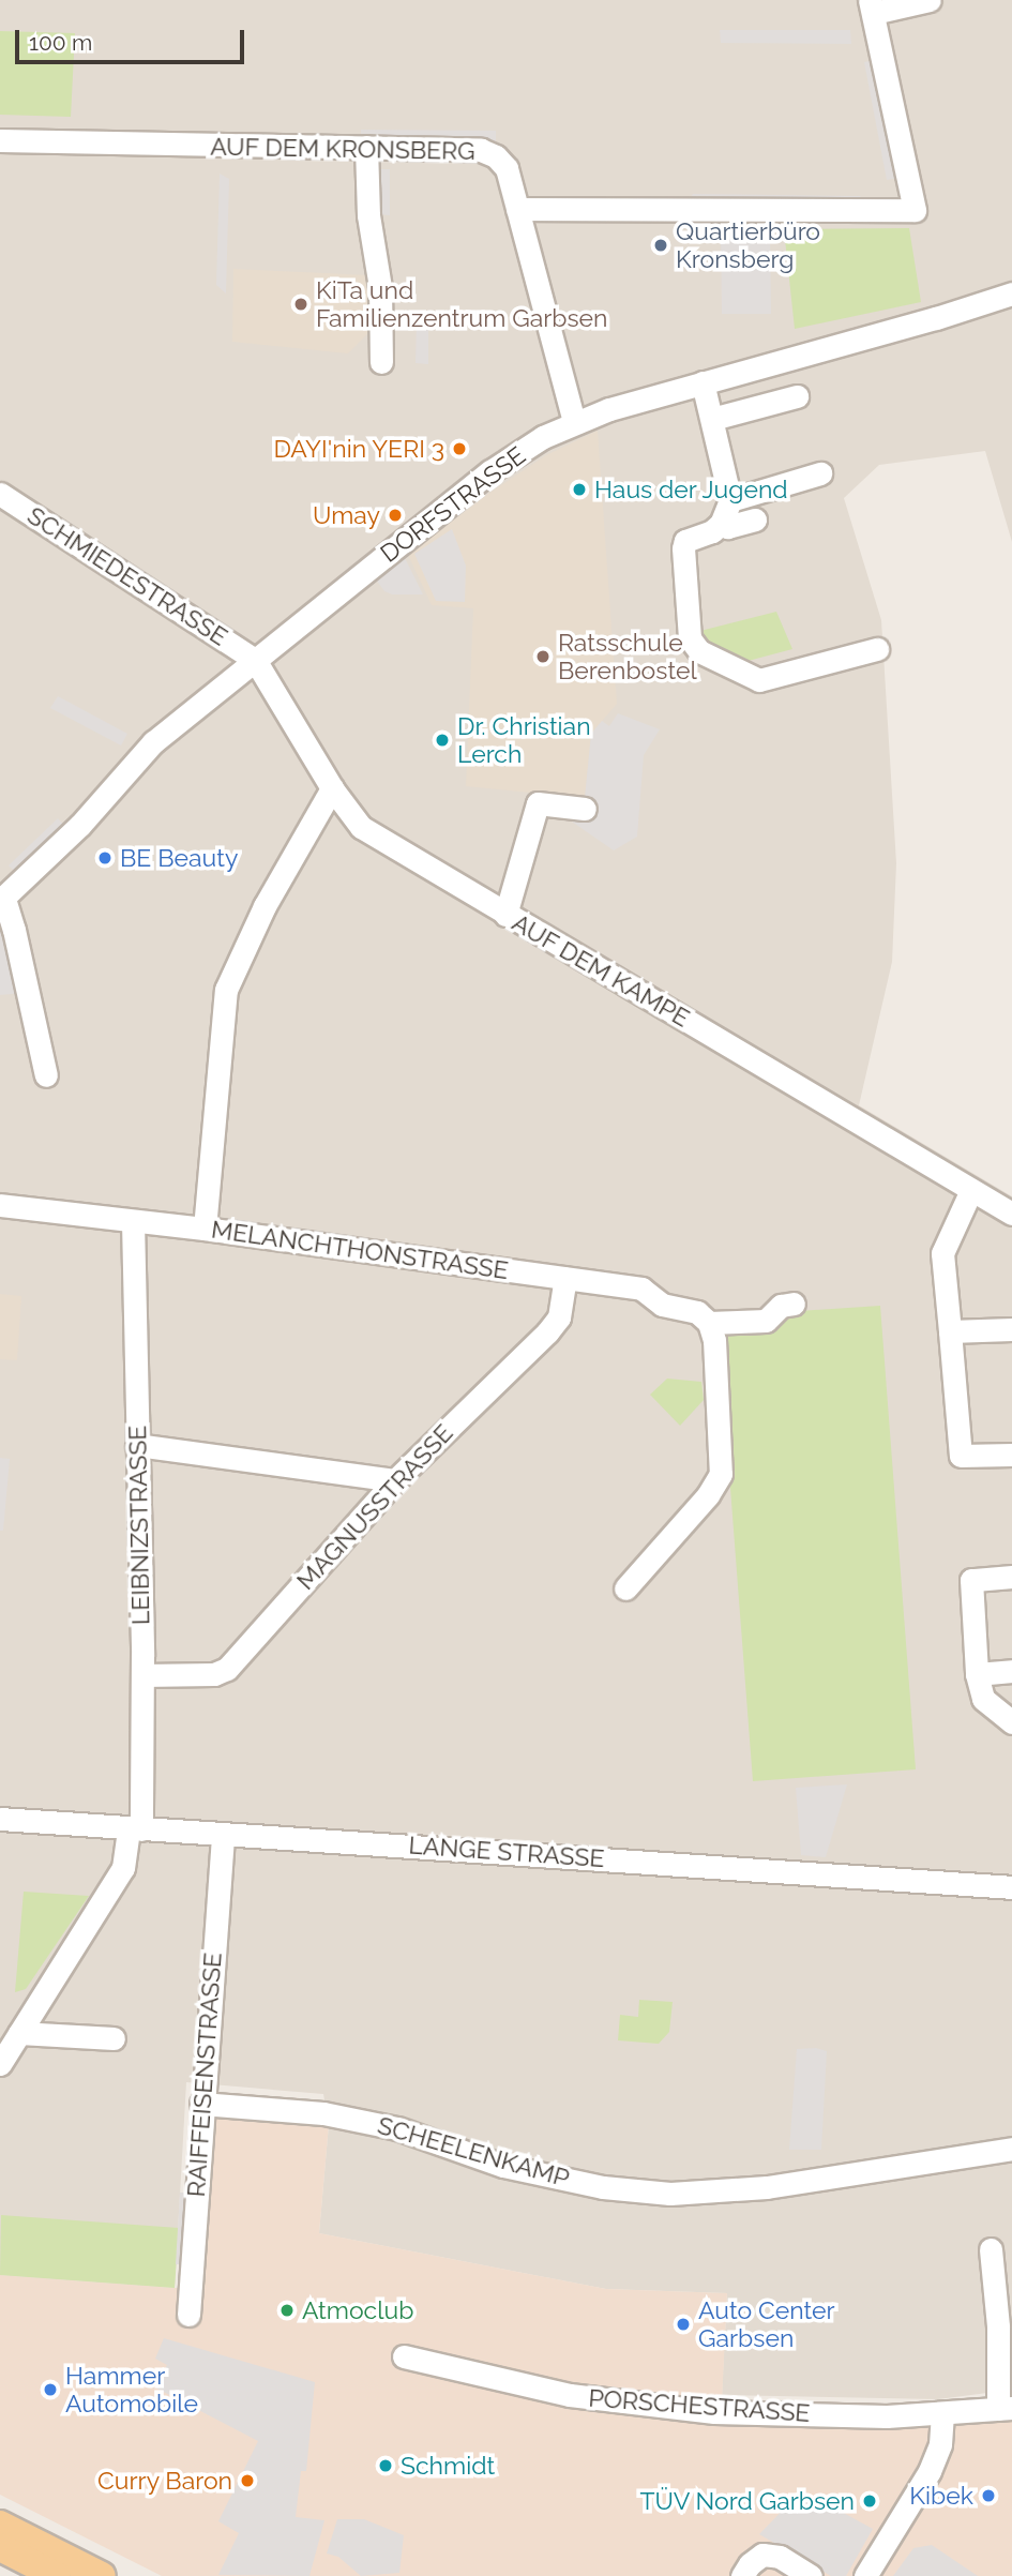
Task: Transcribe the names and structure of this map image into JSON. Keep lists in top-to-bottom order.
{
  "streets": {
    "street": [
      "AUF DEM KRONSBERG",
      "DORFSTRASSE",
      "SCHMIEDESTRASSE",
      "AUF DEM KAMPE",
      "MELANCHTHONSTRASSE",
      "MAGNUSSTRASSE",
      "LEIBNIZSTRASSE",
      "LANGE STRASSE",
      "RAIFFEISENSTRASSE",
      "SCHEELENKAMP",
      "PORSCHESTRASSE"
    ]
  },
  "crossings": [
    ["AUF DEM KRONSBERG", "DORFSTRASSE"],
    ["DORFSTRASSE", "SCHMIEDESTRASSE"],
    ["DORFSTRASSE", "AUF DEM KAMPE"],
    ["SCHMIEDESTRASSE", "AUF DEM KAMPE"],
    ["MELANCHTHONSTRASSE", "MAGNUSSTRASSE"],
    ["MELANCHTHONSTRASSE", "LEIBNIZSTRASSE"],
    ["MAGNUSSTRASSE", "LEIBNIZSTRASSE"],
    ["LEIBNIZSTRASSE", "LANGE STRASSE"],
    ["LANGE STRASSE", "RAIFFEISENSTRASSE"],
    ["RAIFFEISENSTRASSE", "SCHEELENKAMP"]
  ],
  "places": [
    "Quartierbüro Kronsberg",
    "KiTa und Familienzentrum Garbsen",
    "DAYI'nin YERI 3",
    "Haus der Jugend",
    "Umay",
    "Ratsschule Berenbostel",
    "Dr. Christian Lerch",
    "BE Beauty",
    "Atmoclub",
    "Auto Center Garbsen",
    "Hammer Automobile",
    "Schmidt",
    "Curry Baron",
    "Kibek",
    "TÜV Nord Garbsen"
  ],
  "scale_bar": "100 m"
}
